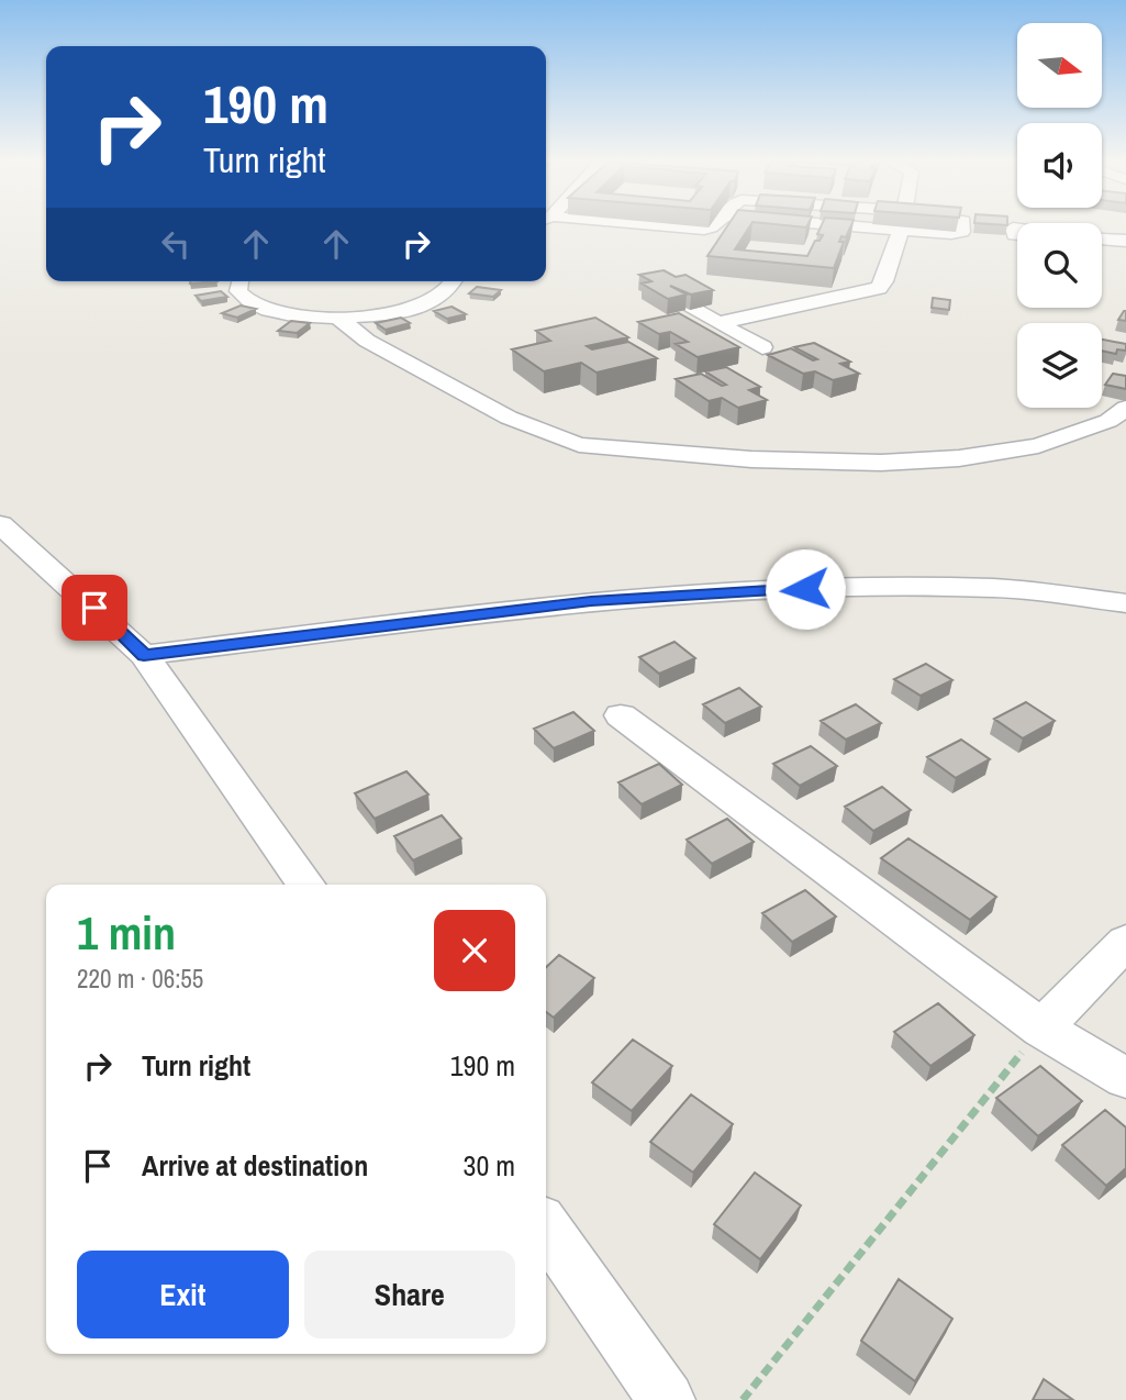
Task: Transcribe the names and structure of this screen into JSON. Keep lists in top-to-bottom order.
{
  "north": "right",
  "page": {
    "turn": ["190 m", "Turn right"],
    "heading": ["1 min", "220 m · 06:55"],
    "list": [
      {
        "name": "Turn right",
        "value": "190 m"
      },
      {
        "name": "Arrive at destination",
        "value": "30 m"
      }
    ],
    "buttons": ["Exit", "Share"]
  }
}
